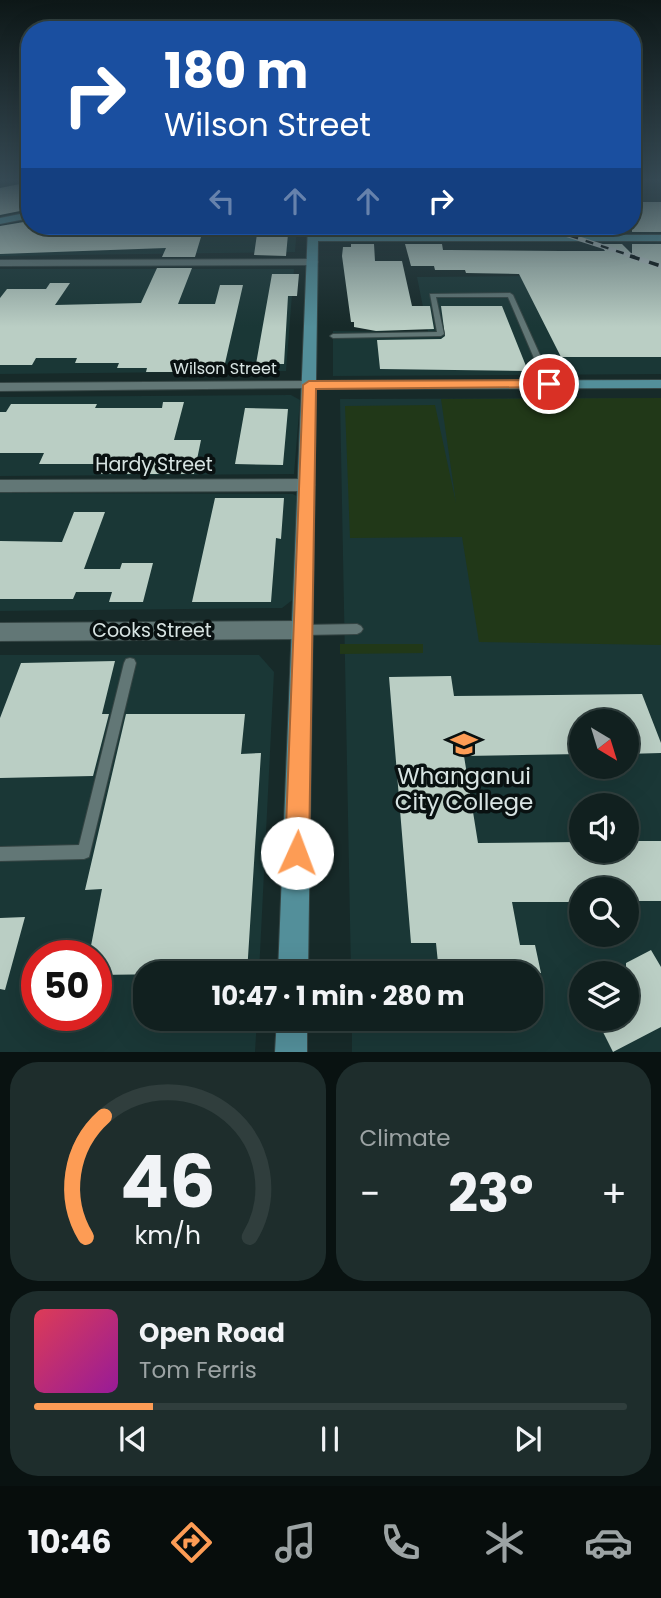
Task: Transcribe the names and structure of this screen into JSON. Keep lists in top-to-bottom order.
{
  "streets": {
    "main road": ["Wilson Street"],
    "street": ["Hardy Street", "Cooks Street"]
  },
  "places": {
    "school or university": ["Whanganui City College"]
  },
  "north": "bottom right",
  "page": {
    "turn": ["180 m", "Wilson Street"],
    "limit": "50",
    "trip": "10:47 · 1 min · 280 m",
    "tile": "Climate",
    "heat": ["−", "23°", "+"],
    "song": ["Open Road", "Tom Ferris"],
    "tabs": "10:46",
    "gauge": ["46", "km/h"]
  }
}
